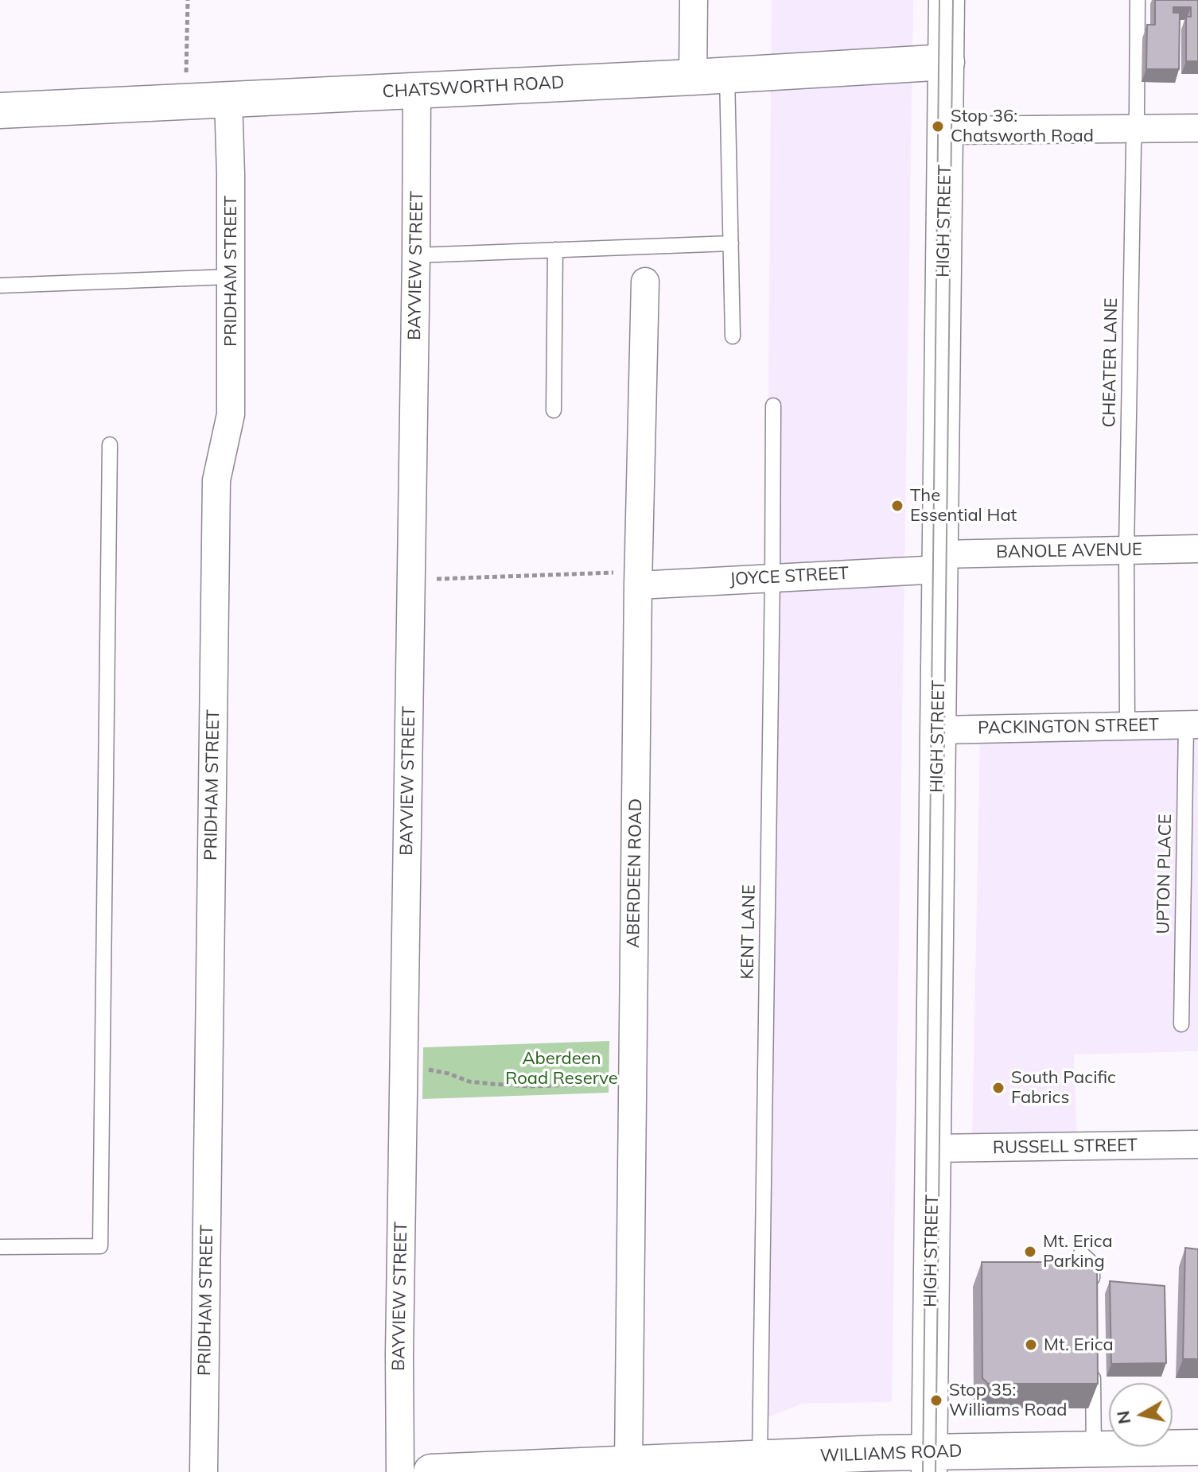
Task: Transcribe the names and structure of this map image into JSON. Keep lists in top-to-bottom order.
{
  "streets": {
    "main road": ["CHATSWORTH ROAD", "HIGH STREET", "WILLIAMS ROAD"],
    "street": [
      "BAYVIEW STREET",
      "PRIDHAM STREET",
      "BANOLE AVENUE",
      "JOYCE STREET",
      "PACKINGTON STREET",
      "ABERDEEN ROAD",
      "RUSSELL STREET"
    ],
    "lane": ["CHEATER LANE", "UPTON PLACE", "KENT LANE"]
  },
  "crossings": [
    ["CHATSWORTH ROAD", "HIGH STREET"],
    ["CHATSWORTH ROAD", "BAYVIEW STREET"],
    ["CHATSWORTH ROAD", "PRIDHAM STREET"],
    ["HIGH STREET", "BANOLE AVENUE"],
    ["HIGH STREET", "JOYCE STREET"],
    ["HIGH STREET", "PACKINGTON STREET"],
    ["HIGH STREET", "RUSSELL STREET"],
    ["HIGH STREET", "WILLIAMS ROAD"],
    ["CHEATER LANE", "BANOLE AVENUE"],
    ["CHEATER LANE", "PACKINGTON STREET"],
    ["BANOLE AVENUE", "JOYCE STREET"],
    ["JOYCE STREET", "ABERDEEN ROAD"],
    ["JOYCE STREET", "KENT LANE"],
    ["PACKINGTON STREET", "UPTON PLACE"],
    ["ABERDEEN ROAD", "WILLIAMS ROAD"],
    ["KENT LANE", "WILLIAMS ROAD"]
  ],
  "parks": ["Aberdeen Road Reserve"],
  "places": [
    "Stop 36: Chatsworth Road",
    "The Essential Hat",
    "South Pacific Fabrics",
    "Mt. Erica Parking",
    "Mt. Erica",
    "Stop 35: Williams Road"
  ],
  "north": "left"
}
